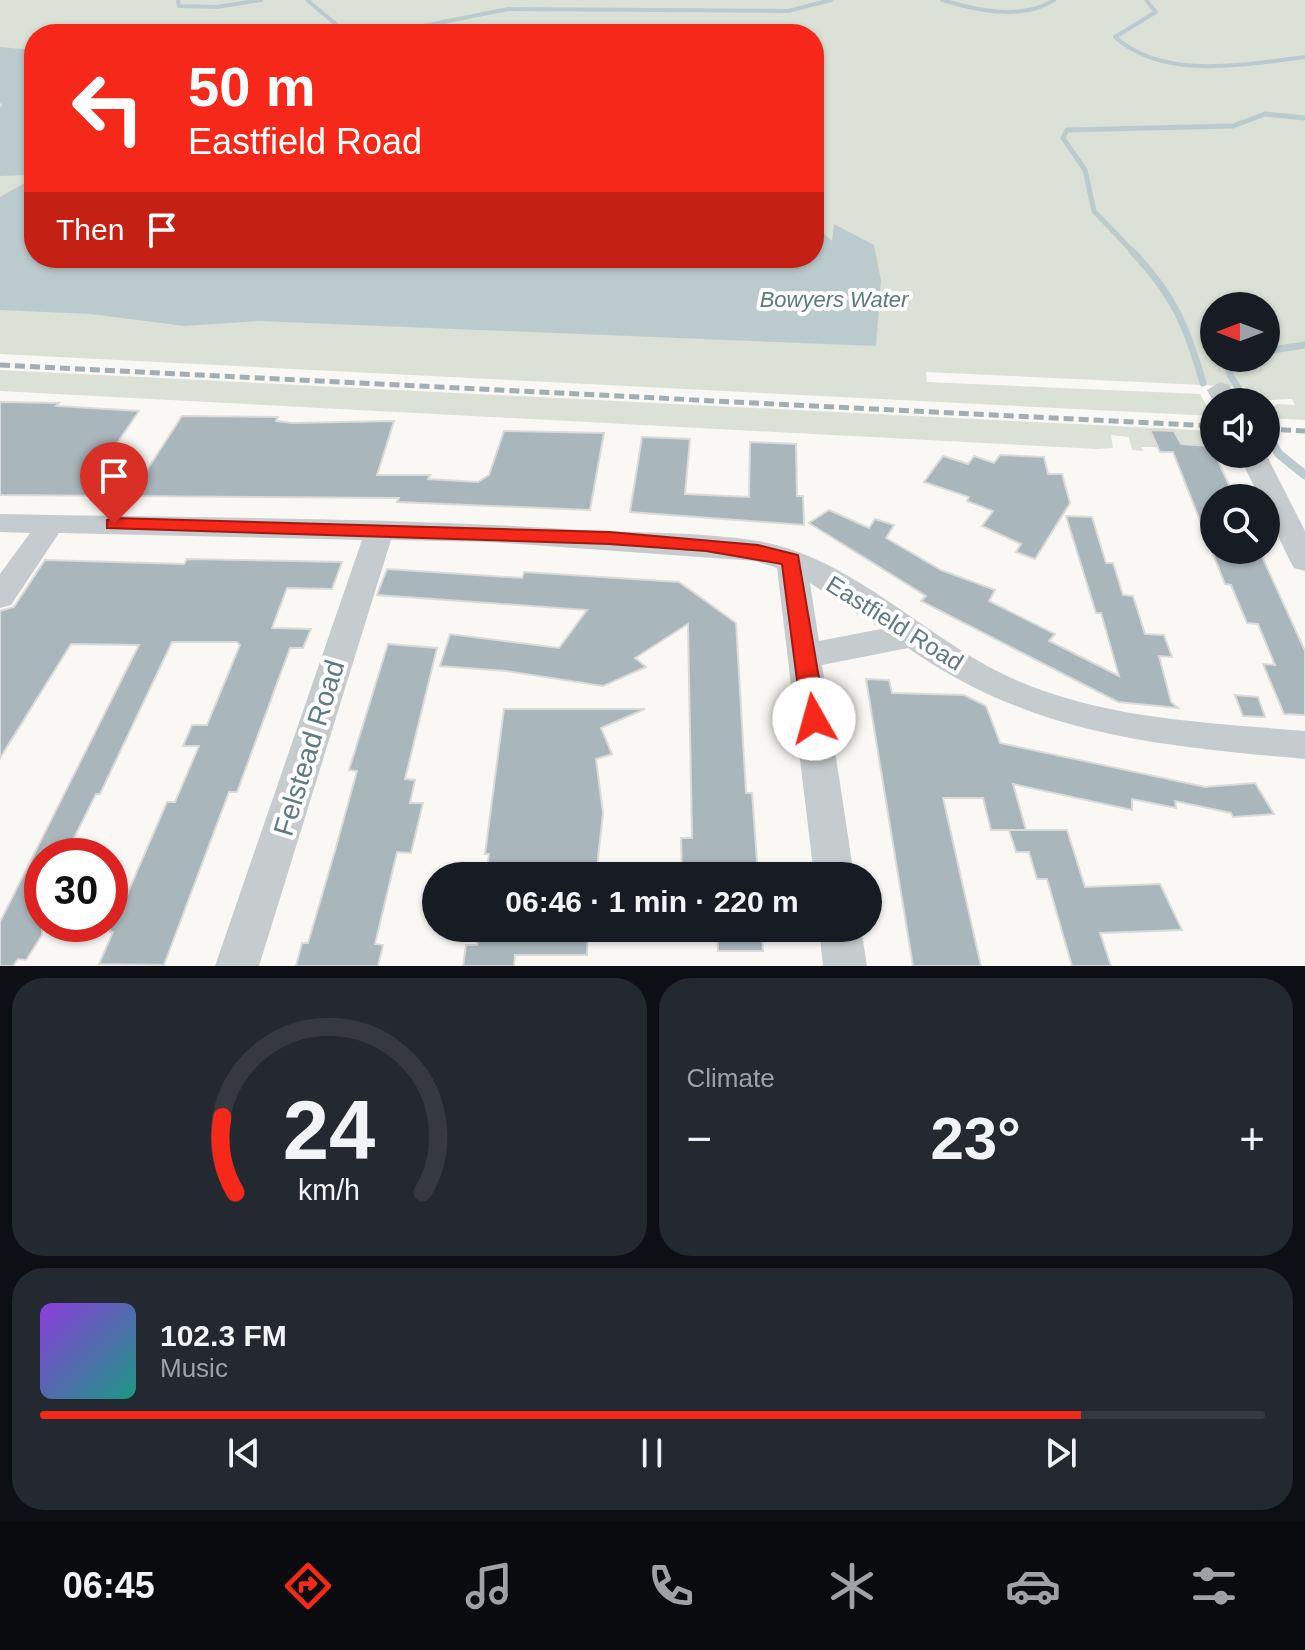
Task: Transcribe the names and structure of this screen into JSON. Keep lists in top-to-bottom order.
{
  "streets": {
    "street": ["Eastfield Road", "Felstead Road"]
  },
  "crossings": [
    ["Eastfield Road", "Felstead Road"]
  ],
  "water": ["Bowyers Water"],
  "north": "left",
  "page": {
    "turn": ["50 m", "Eastfield Road"],
    "then": "Then",
    "limit": "30",
    "trip": "06:46 · 1 min · 220 m",
    "tile": "Climate",
    "heat": ["−", "23°", "+"],
    "song": ["102.3 FM", "Music"],
    "tabs": "06:45",
    "gauge": ["24", "km/h"]
  }
}
